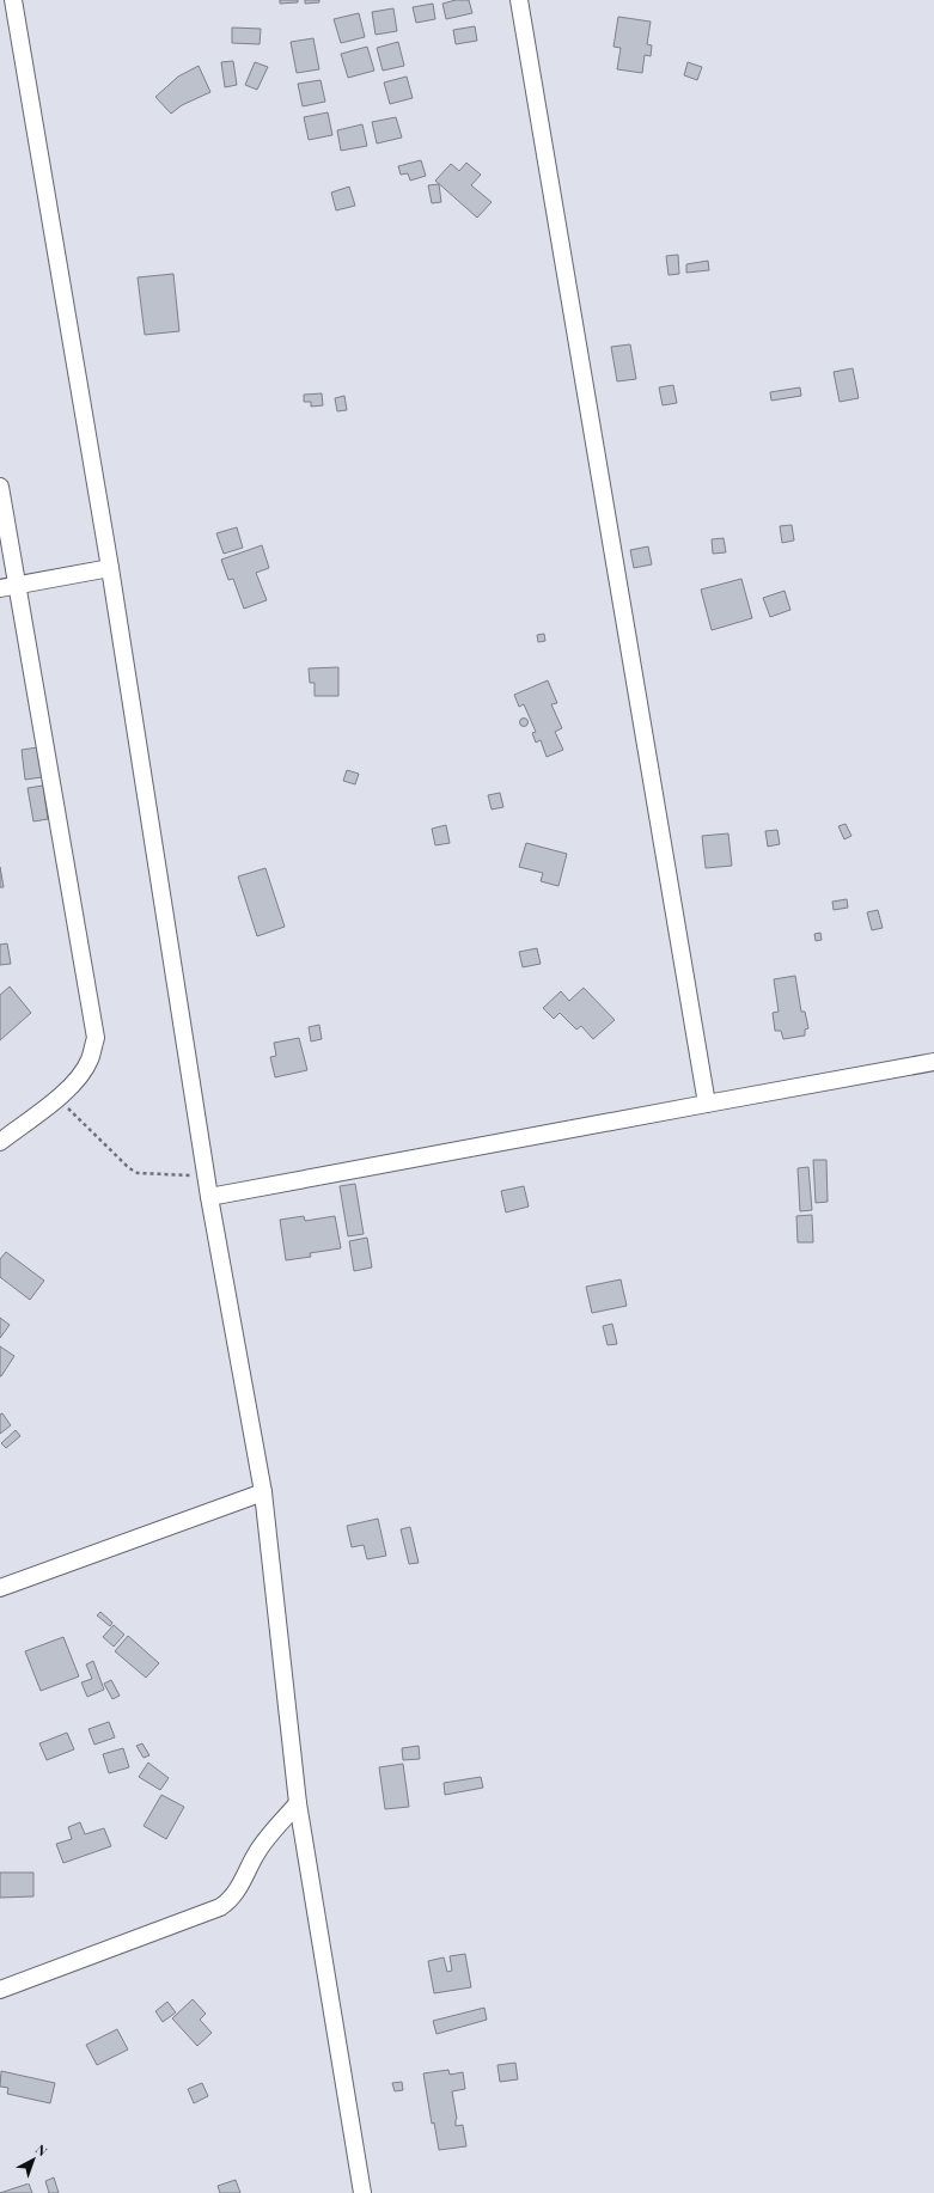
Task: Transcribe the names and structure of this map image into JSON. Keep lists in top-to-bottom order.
{
  "north": "top right"
}
